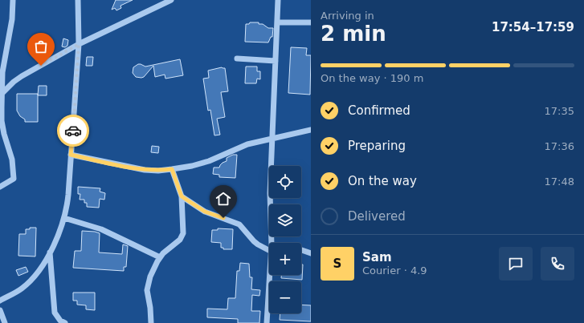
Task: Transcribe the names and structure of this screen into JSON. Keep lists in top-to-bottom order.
{
  "page": {
    "heading": ["2 min", "Arriving in", "17:54–17:59"],
    "panel": ["Sam", "Courier · 4.9"],
    "bar": "On the way · 190 m",
    "list": [
      ["Confirmed", "17:35"],
      ["Preparing", "17:36"],
      ["On the way", "17:48"],
      "Delivered"
    ],
    "map_buttons": ["+", "−"],
    "round": "S"
  }
}
